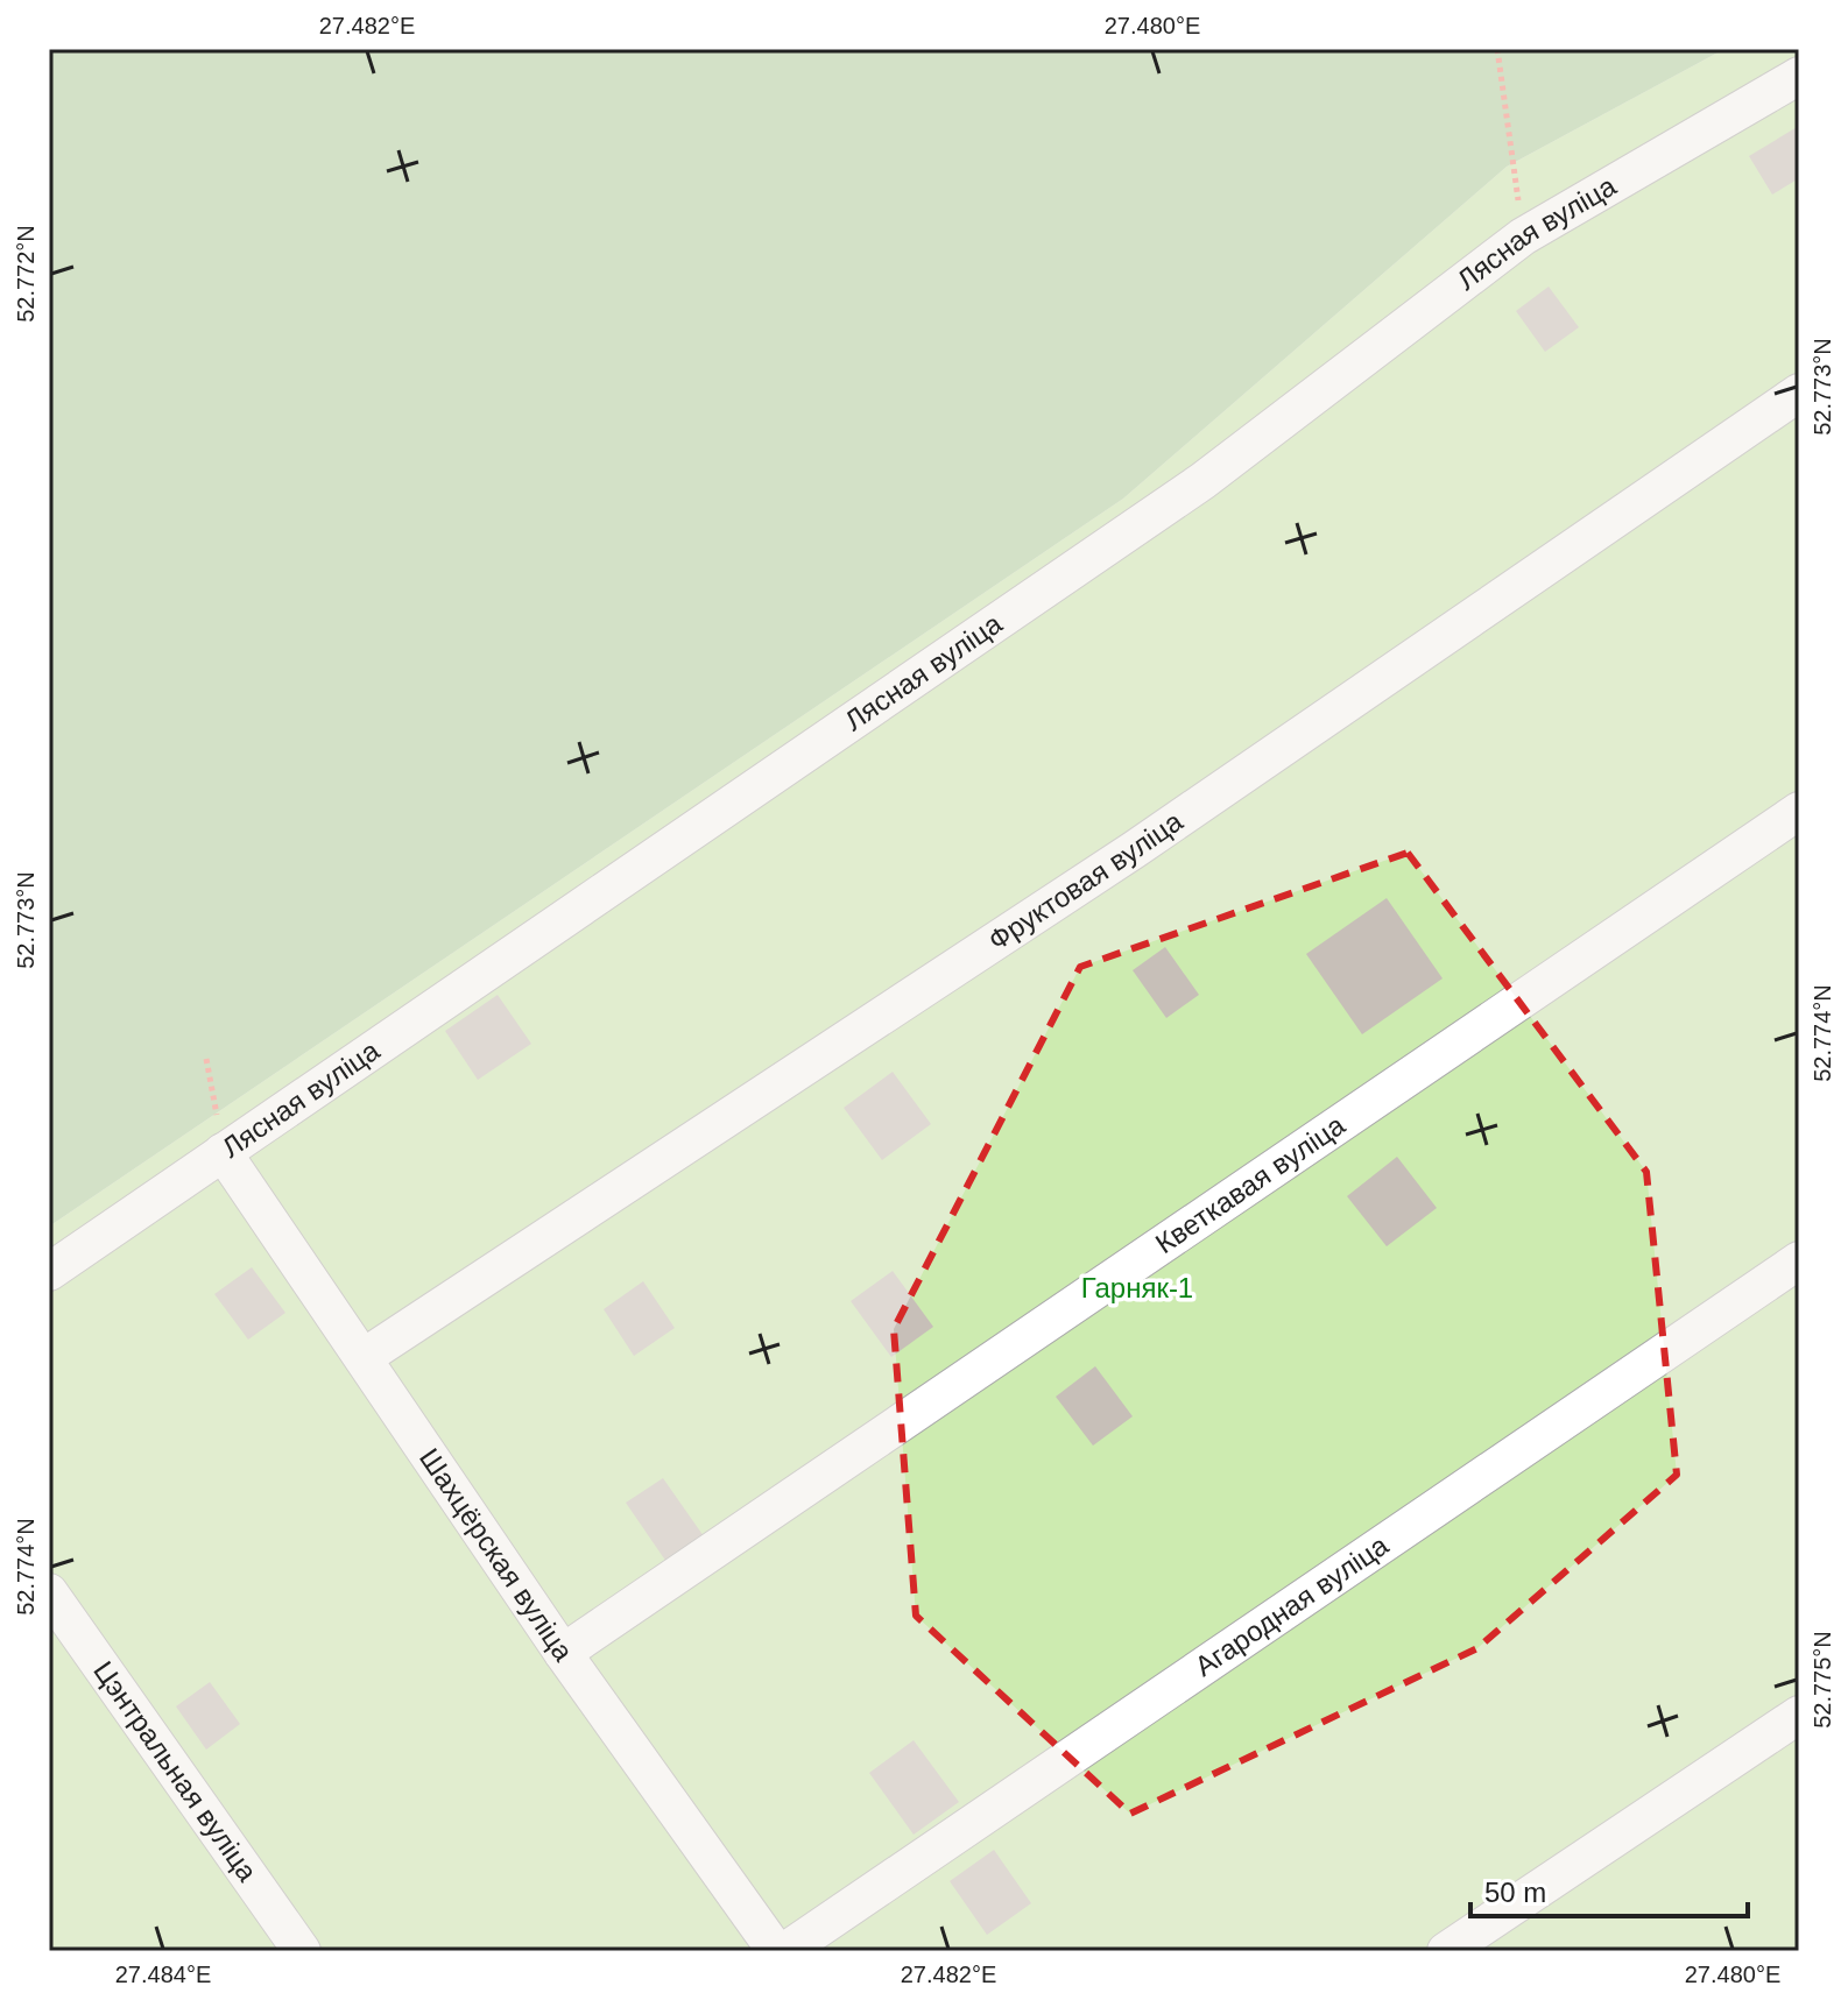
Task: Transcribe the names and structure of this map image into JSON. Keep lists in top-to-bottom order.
{
  "streets": {
    "street": [
      "Лясная вуліца",
      "Фруктовая вуліца",
      "Кветкавая вуліца",
      "Шахцёрская вуліца",
      "Агародная вуліца",
      "Цэнтральная вуліца"
    ]
  },
  "crossings": [
    ["Лясная вуліца", "Шахцёрская вуліца"],
    ["Фруктовая вуліца", "Шахцёрская вуліца"],
    ["Кветкавая вуліца", "Шахцёрская вуліца"]
  ],
  "parks": ["Гарняк-1"],
  "scale_bar": "50 m",
  "coordinates": [
    "27.482°E",
    "27.480°E",
    "52.772°N",
    "52.773°N",
    "52.774°N",
    "52.775°N",
    "27.484°E"
  ]
}
